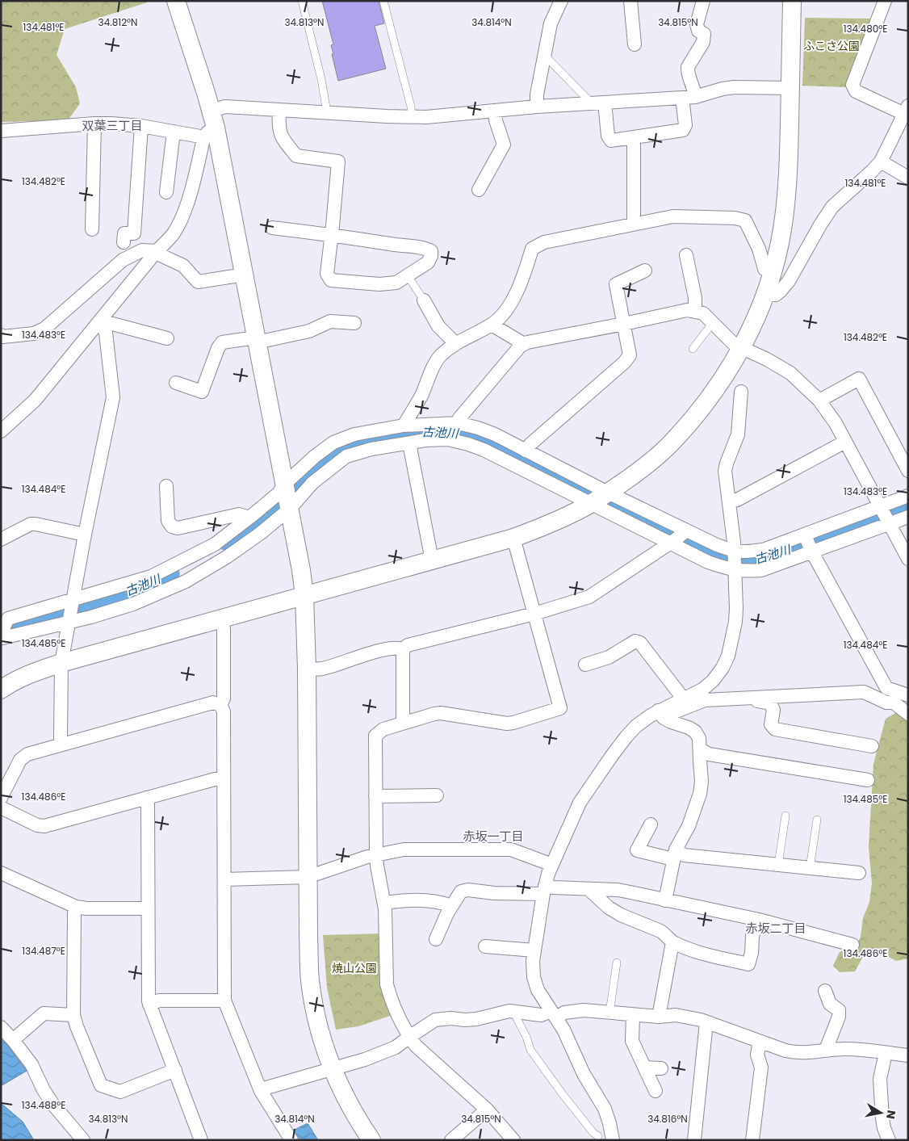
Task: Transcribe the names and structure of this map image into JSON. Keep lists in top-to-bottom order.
{
  "districts": ["双葉三丁目", "赤坂一丁目", "赤坂二丁目"],
  "water": ["古池川"],
  "parks": ["ふこさ公園", "焼山公園"],
  "north": "right",
  "coordinates": [
    "34.812°N",
    "34.813°N",
    "34.814°N",
    "34.815°N",
    "134.481°E",
    "134.480°E",
    "134.482°E",
    "134.483°E",
    "134.484°E",
    "134.485°E",
    "134.486°E",
    "134.487°E",
    "134.488°E",
    "34.816°N"
  ]
}
